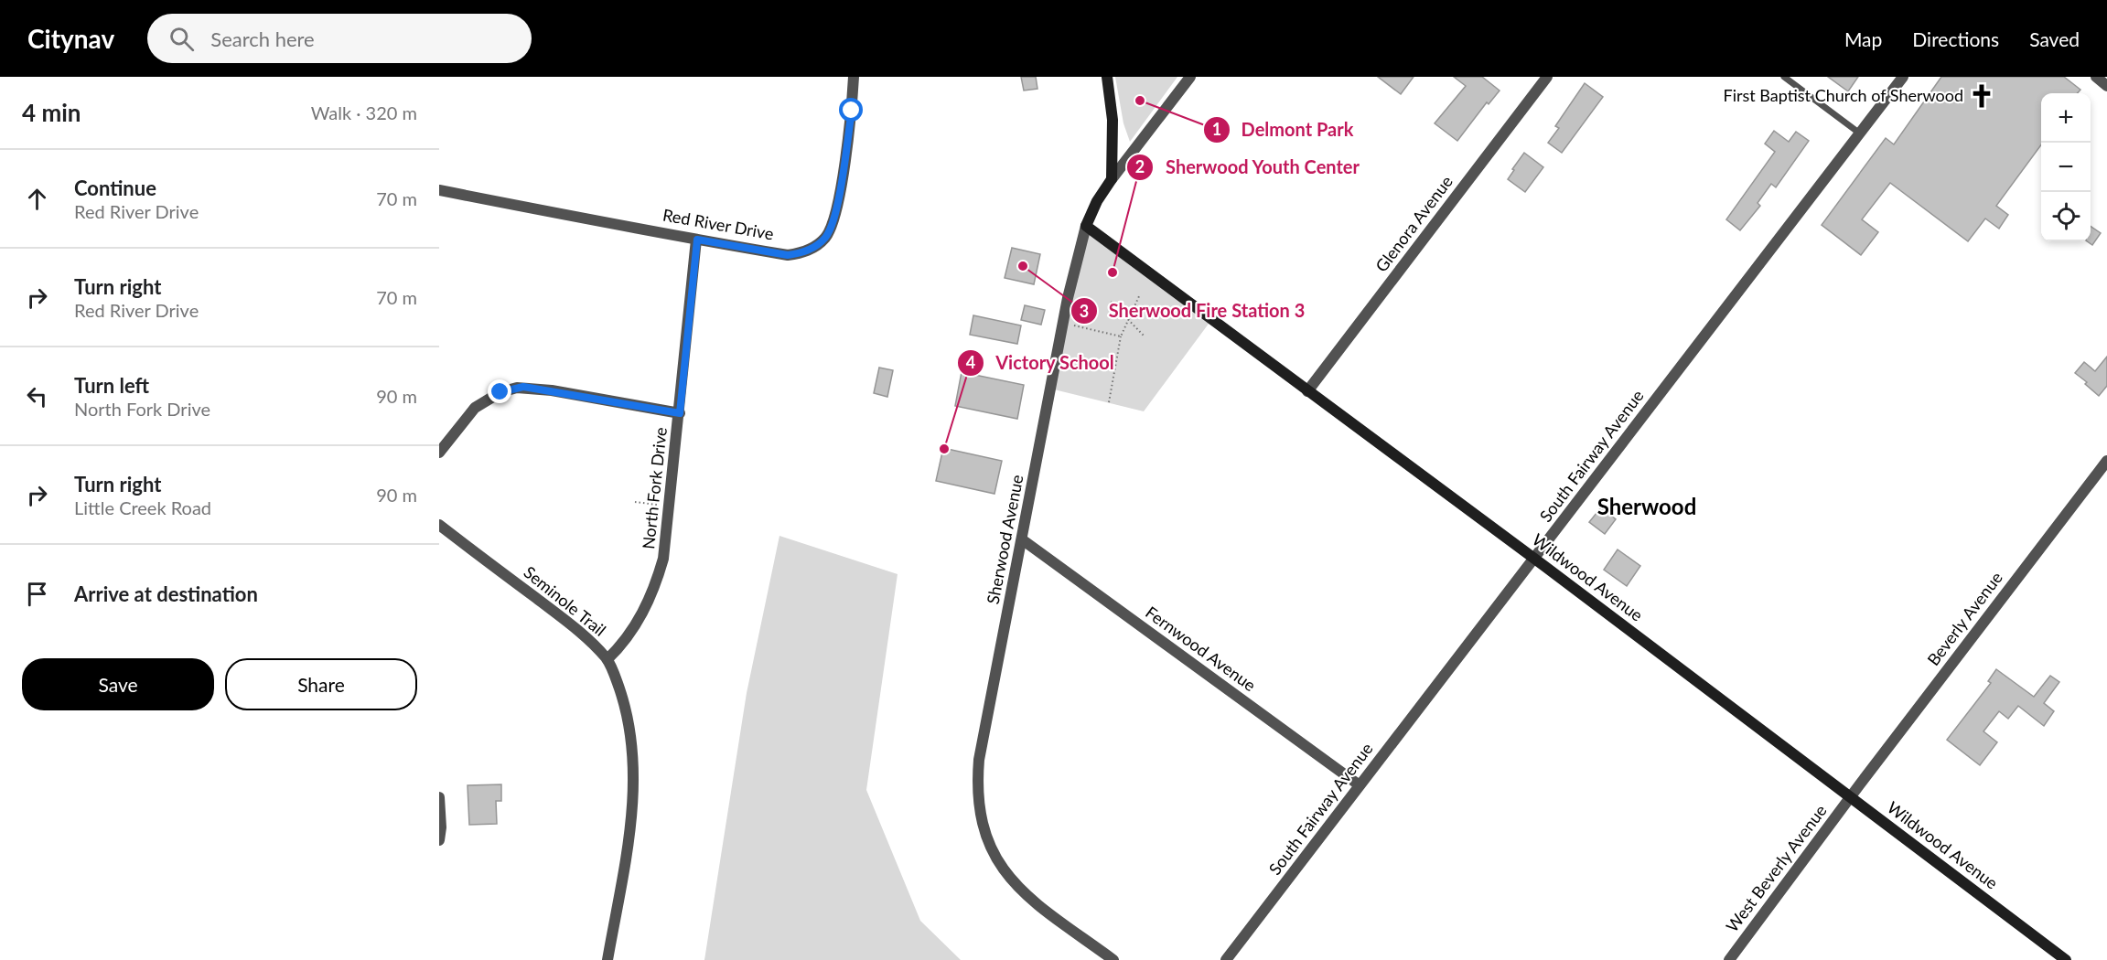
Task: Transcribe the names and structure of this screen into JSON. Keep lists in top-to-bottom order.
{
  "streets": {
    "street": [
      "Glenora Avenue",
      "Red River Drive",
      "South Fairway Avenue",
      "North Fork Drive",
      "Sherwood Avenue",
      "Wildwood Avenue",
      "Seminole Trail",
      "Beverly Avenue",
      "Fernwood Avenue",
      "West Beverly Avenue"
    ]
  },
  "crossings": [
    ["Glenora Avenue", "Wildwood Avenue"],
    ["Red River Drive", "North Fork Drive"],
    ["South Fairway Avenue", "Wildwood Avenue"],
    ["South Fairway Avenue", "Fernwood Avenue"],
    ["North Fork Drive", "Seminole Trail"],
    ["Sherwood Avenue", "Wildwood Avenue"],
    ["Sherwood Avenue", "Fernwood Avenue"],
    ["Wildwood Avenue", "Beverly Avenue"],
    ["Wildwood Avenue", "West Beverly Avenue"],
    ["Beverly Avenue", "West Beverly Avenue"]
  ],
  "districts": ["Sherwood"],
  "places": {
    "church": ["First Baptist Church of Sherwood"],
    "other": [
      "Delmont Park",
      "Sherwood Fire Station 3",
      "Sherwood Youth Center",
      "Victory School"
    ]
  },
  "page": {
    "header": "Citynav",
    "search": "Search here",
    "nav": ["Map", "Directions", "Saved"],
    "heading": ["4 min", "Walk · 320 m"],
    "map_buttons": ["+", "−"],
    "list": [
      ["Continue", "Red River Drive", "70 m"],
      ["Turn right", "Red River Drive", "70 m"],
      ["Turn left", "North Fork Drive", "90 m"],
      ["Turn right", "Little Creek Road", "90 m"],
      "Arrive at destination"
    ],
    "buttons": ["Save", "Share"]
  }
}
